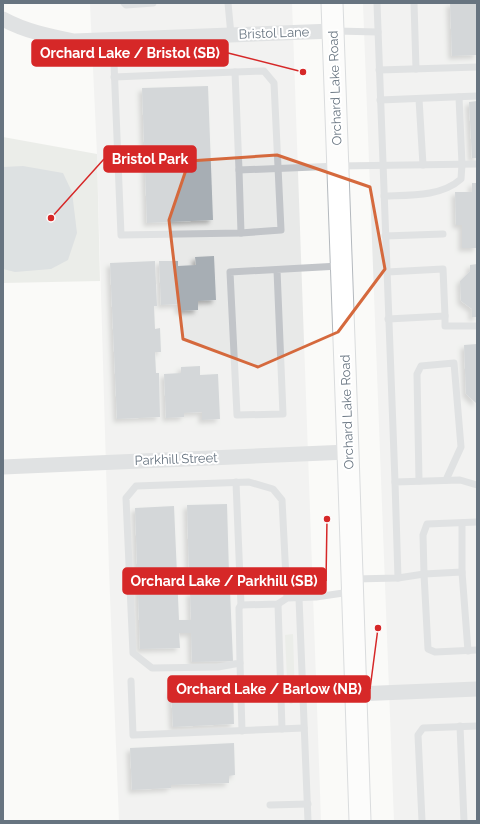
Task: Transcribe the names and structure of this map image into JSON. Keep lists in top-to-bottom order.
{
  "streets": {
    "main road": ["Orchard Lake Road"],
    "street": ["Bristol Lane", "Parkhill Street"]
  },
  "crossings": [
    ["Bristol Lane", "Orchard Lake Road"],
    ["Orchard Lake Road", "Parkhill Street"]
  ],
  "places": [
    "Orchard Lake / Bristol (SB)",
    "Bristol Park",
    "Orchard Lake / Parkhill (SB)",
    "Orchard Lake / Barlow (NB)"
  ]
}
